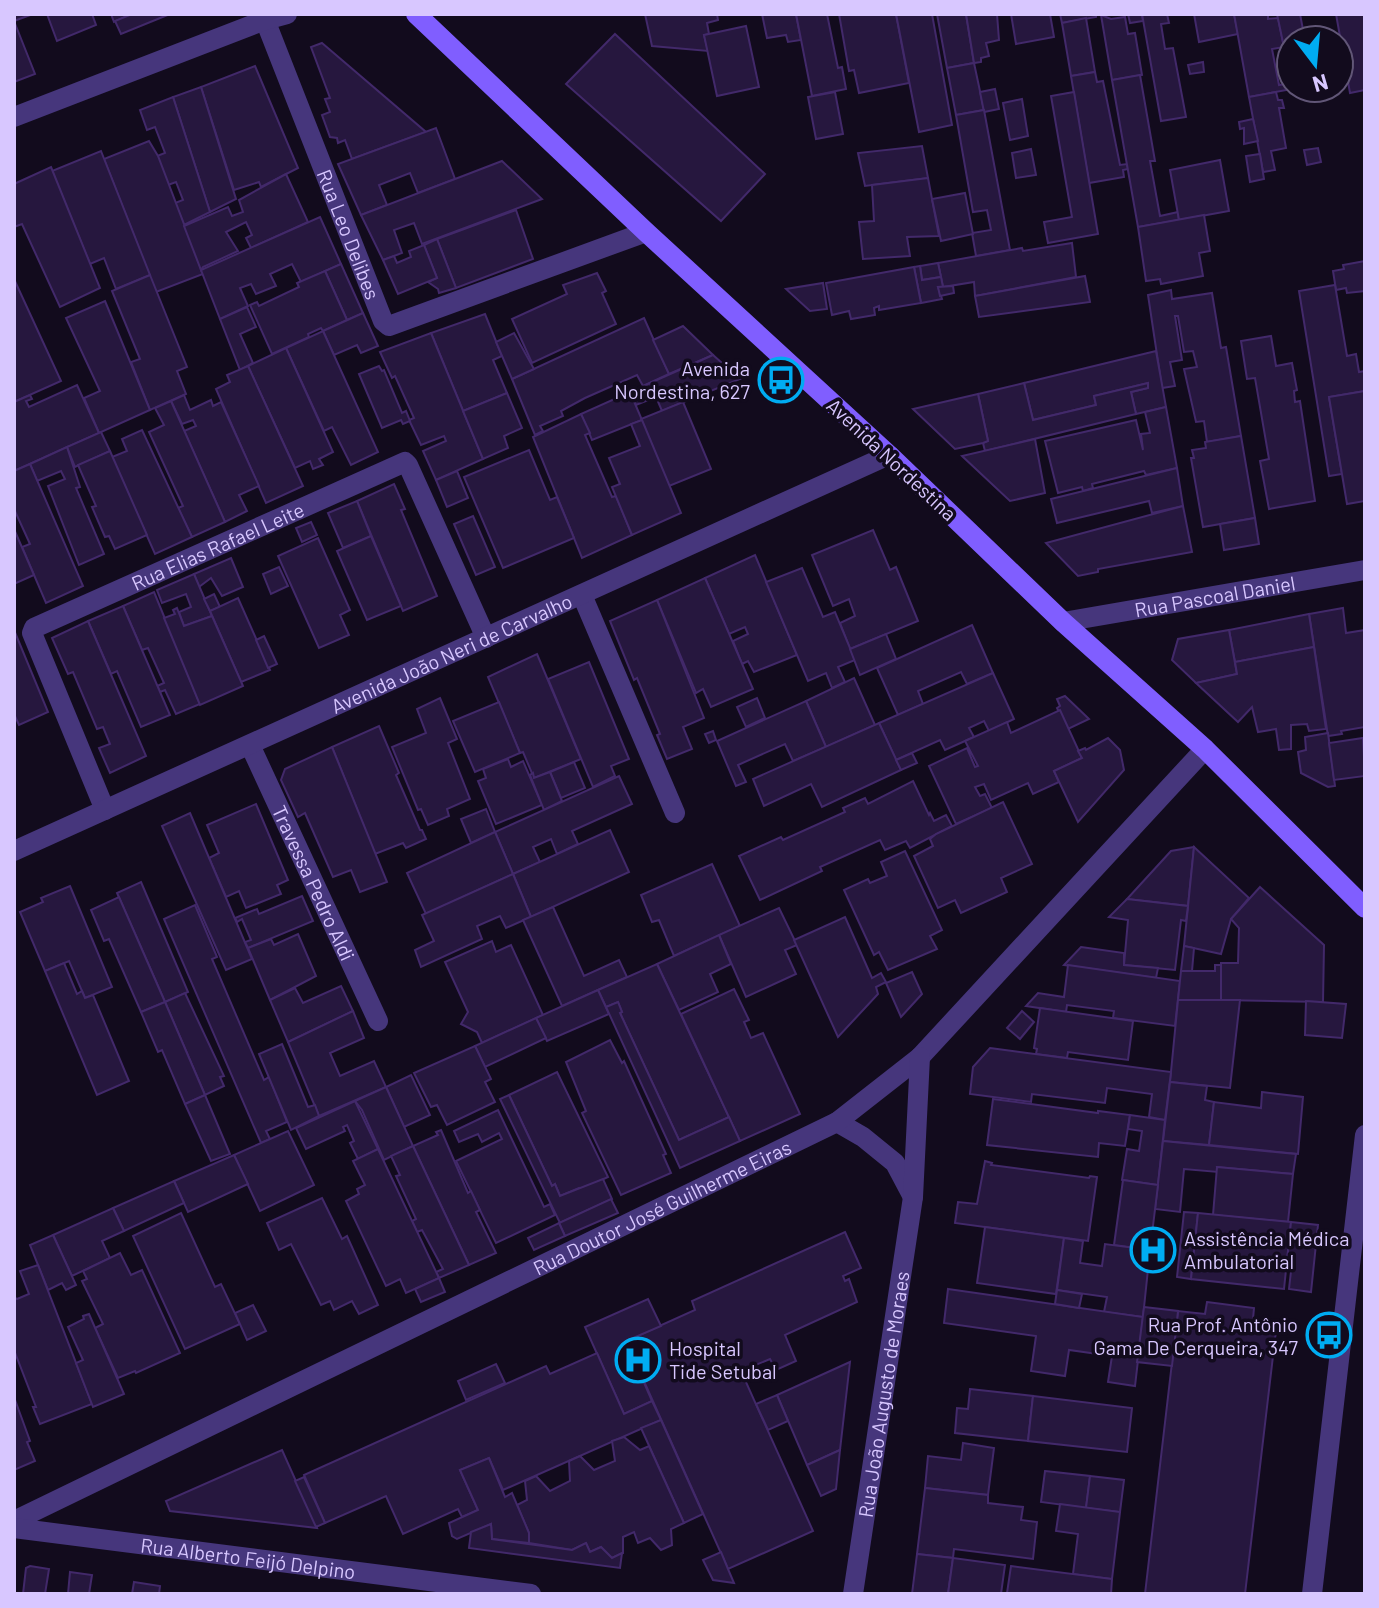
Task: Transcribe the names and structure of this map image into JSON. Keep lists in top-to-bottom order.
{
  "streets": {
    "main road": ["Avenida Nordestina"],
    "street": [
      "Rua Leo Delibes",
      "Rua Elias Rafael Leite",
      "Rua Pascoal Daniel",
      "Avenida João Neri de Carvalho",
      "Travessa Pedro Aldi",
      "Rua Doutor José Guilherme Eiras",
      "Rua João Augusto de Moraes",
      "Rua Alberto Feijó Delpino"
    ]
  },
  "crossings": [
    ["Rua Leo Delibes", "Avenida Nordestina"],
    ["Avenida Nordestina", "Rua Pascoal Daniel"],
    ["Avenida Nordestina", "Avenida João Neri de Carvalho"],
    ["Avenida Nordestina", "Rua Doutor José Guilherme Eiras"],
    ["Rua Elias Rafael Leite", "Avenida João Neri de Carvalho"],
    ["Avenida João Neri de Carvalho", "Travessa Pedro Aldi"],
    ["Rua Doutor José Guilherme Eiras", "Rua João Augusto de Moraes"]
  ],
  "places": {
    "bus stop": ["Avenida Nordestina, 627", "Rua Prof. Antônio Gama De Cerqueira, 347"],
    "hospital": ["Assistência Médica Ambulatorial", "Hospital Tide Setubal"]
  },
  "north": "bottom"
}
